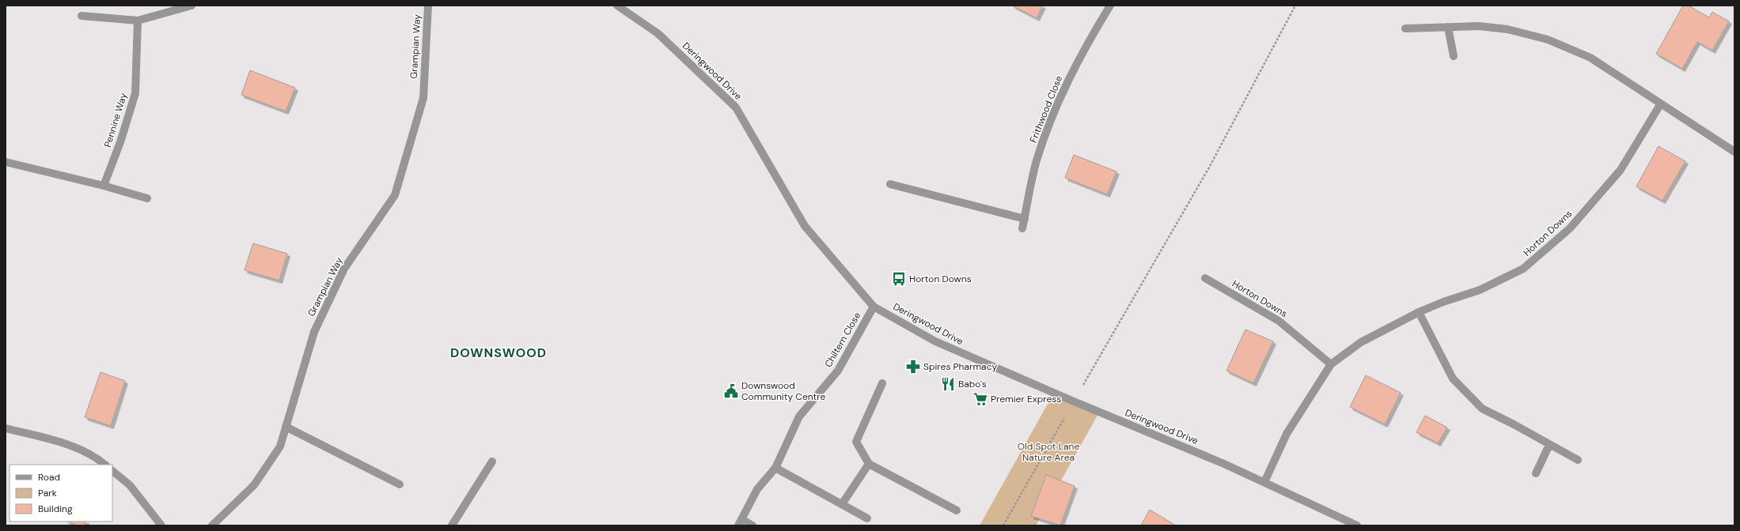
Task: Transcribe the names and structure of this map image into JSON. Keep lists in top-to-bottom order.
{
  "streets": {
    "street": [
      "Grampian Way",
      "Deringwood Drive",
      "Frithwood Close",
      "Pennine Way",
      "Horton Downs",
      "Chiltern Close"
    ]
  },
  "crossings": [
    ["Deringwood Drive", "Horton Downs"],
    ["Deringwood Drive", "Chiltern Close"]
  ],
  "districts": ["DOWNSWOOD"],
  "parks": ["Old Spot Lane Nature Area"],
  "places": {
    "bus stop": ["Horton Downs"],
    "pharmacy": ["Spires Pharmacy"],
    "restaurant": ["Babo's"],
    "public building": ["Downswood Community Centre"],
    "supermarket": ["Premier Express"]
  },
  "legend": ["Road", "Park", "Building"]
}
